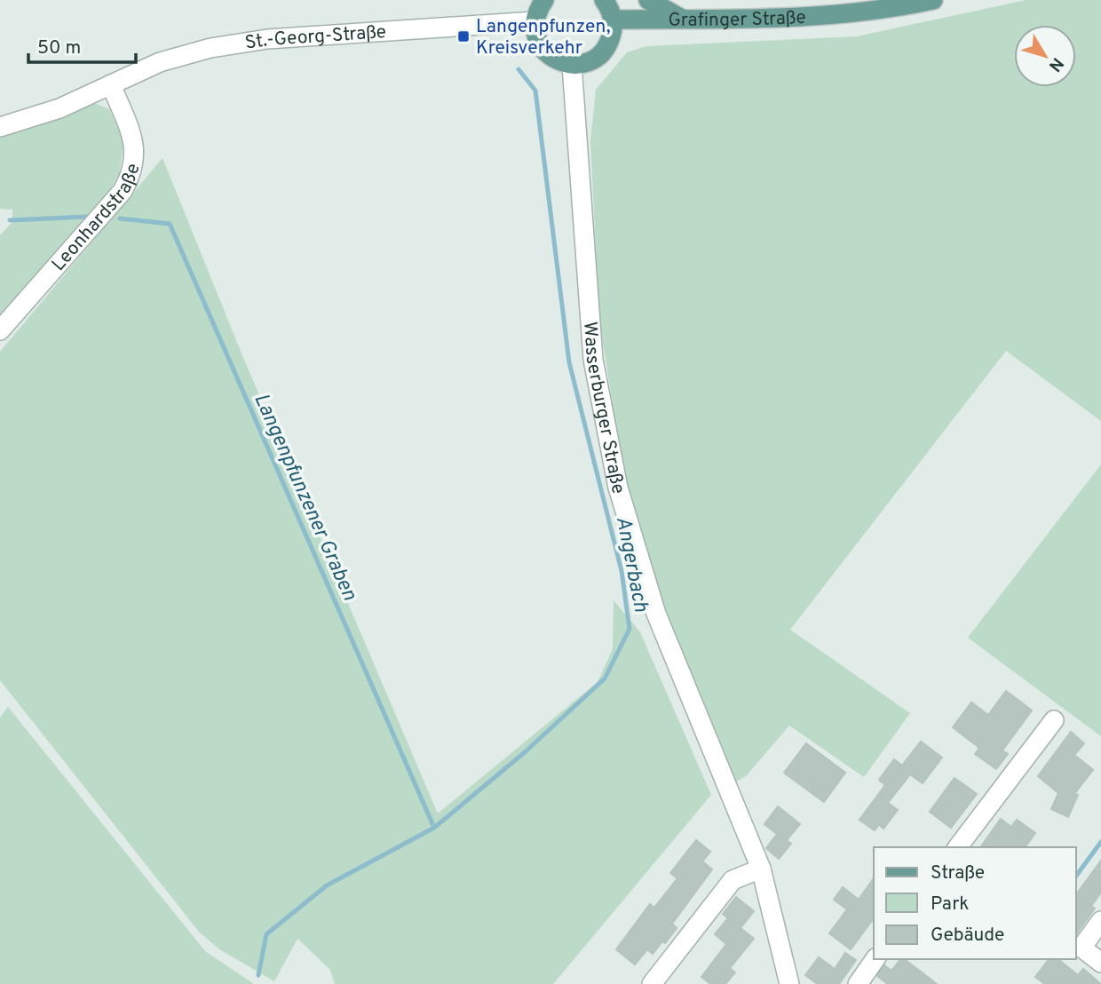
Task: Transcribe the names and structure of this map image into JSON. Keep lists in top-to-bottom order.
{
  "streets": {
    "main road": ["Grafinger Straße"],
    "street": ["St.-Georg-Straße", "Leonhardstraße", "Wasserburger Straße"]
  },
  "crossings": [
    ["St.-Georg-Straße", "Leonhardstraße"]
  ],
  "water": ["Langenpfunzener Graben", "Angerbach"],
  "places": {
    "transit": ["Langenpfunzen, Kreisverkehr"]
  },
  "legend": ["Straße", "Park", "Gebäude"],
  "scale_bar": "50 m",
  "north": "bottom right"
}
